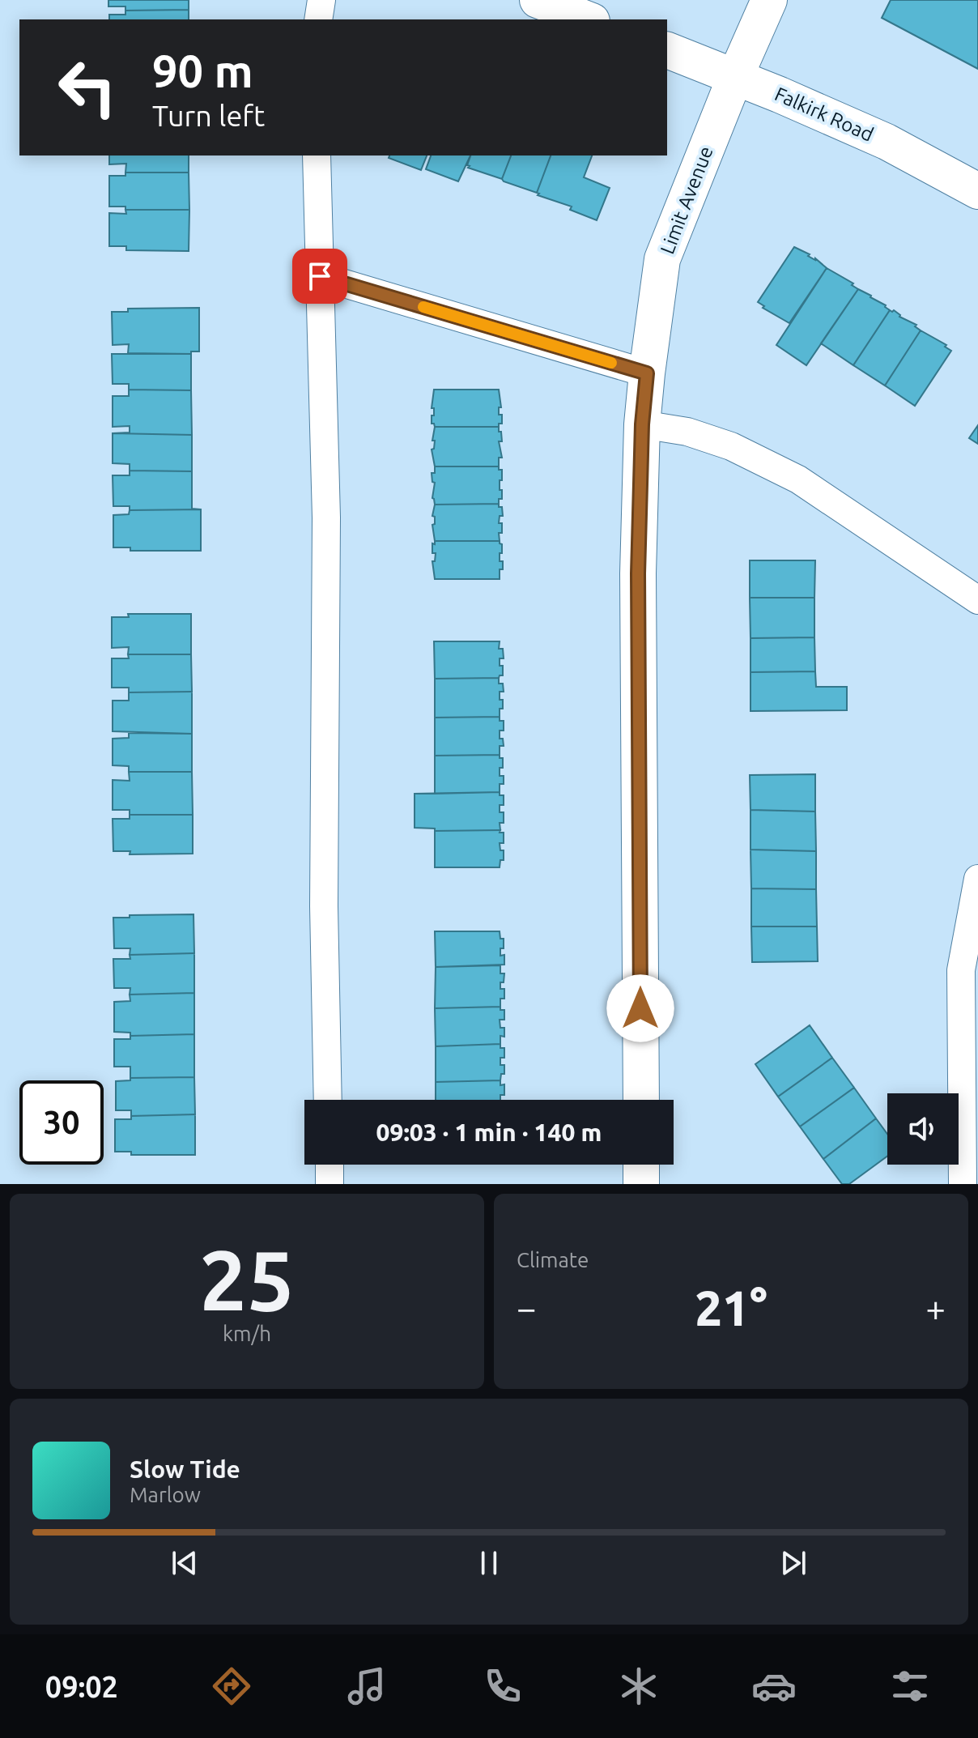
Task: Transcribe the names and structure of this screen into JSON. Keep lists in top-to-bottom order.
{
  "streets": {
    "street": ["Falkirk Road", "Limit Avenue"]
  },
  "crossings": [
    ["Falkirk Road", "Limit Avenue"]
  ],
  "page": {
    "turn": ["90 m", "Turn left"],
    "limit": "30",
    "trip": "09:03 · 1 min · 140 m",
    "tile": [
      ["25", "km/h"],
      "Climate"
    ],
    "heat": ["−", "21°", "+"],
    "song": ["Slow Tide", "Marlow"],
    "tabs": "09:02"
  }
}
